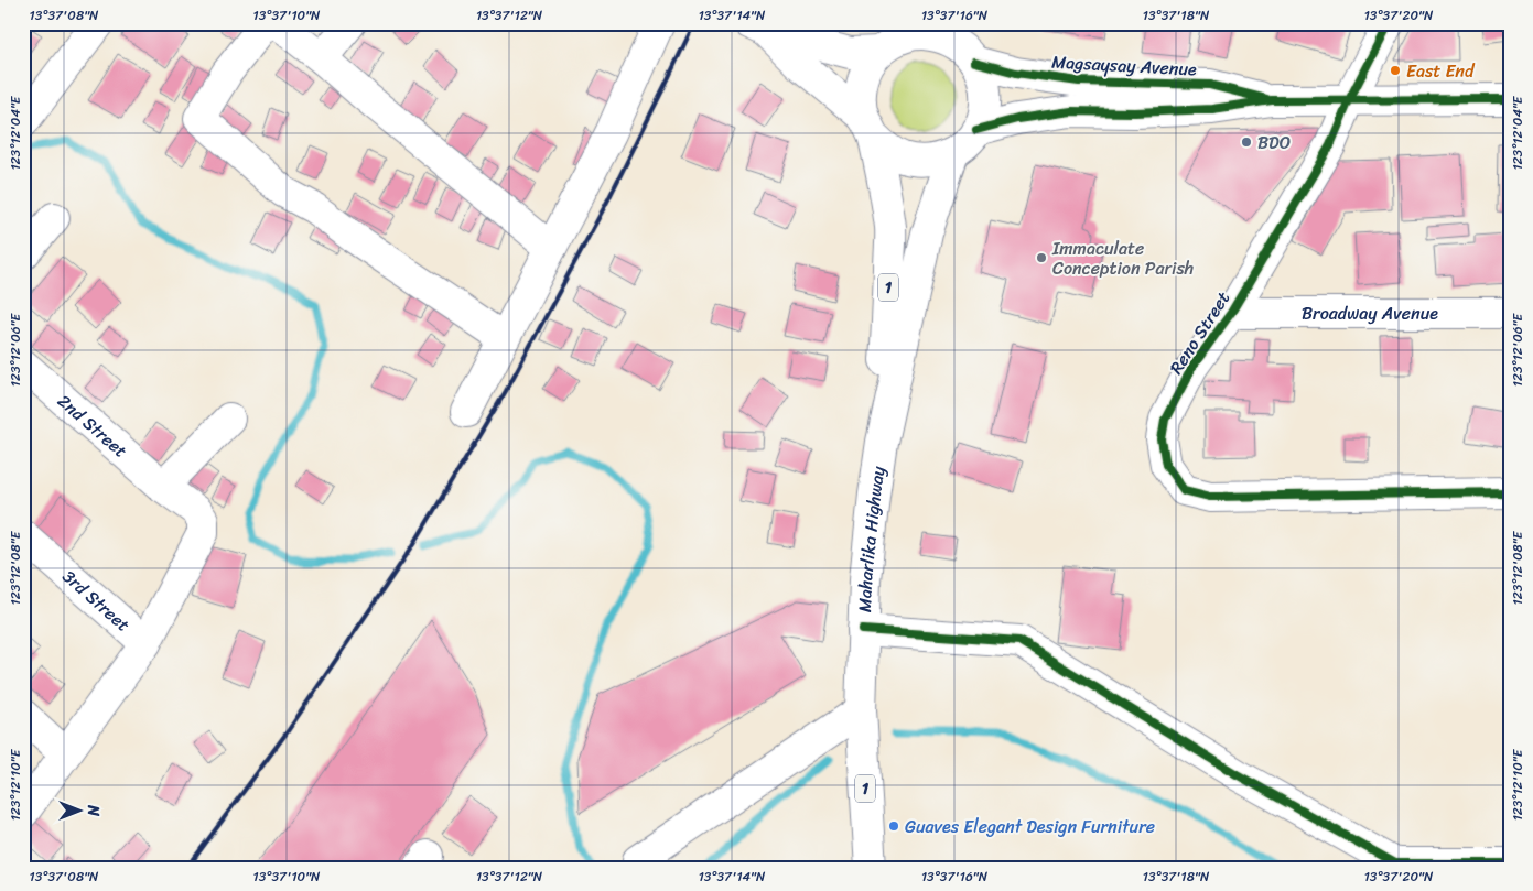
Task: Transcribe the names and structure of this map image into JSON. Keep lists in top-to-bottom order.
{
  "streets": {
    "street": [
      "Magsaysay Avenue",
      "1",
      "Broadway Avenue",
      "Reno Street",
      "2nd Street",
      "Maharlika Highway",
      "3rd Street"
    ]
  },
  "crossings": [
    ["Magsaysay Avenue", "1"],
    ["Magsaysay Avenue", "Reno Street"],
    ["Magsaysay Avenue", "Maharlika Highway"],
    ["1", "Maharlika Highway"],
    ["Broadway Avenue", "Reno Street"],
    ["2nd Street", "3rd Street"]
  ],
  "places": [
    "East End",
    "BDO",
    "Immaculate Conception Parish",
    "Guaves Elegant Design Furniture"
  ],
  "north": "right",
  "coordinates": [
    "13°37'08\"N",
    "13°37'10\"N",
    "13°37'12\"N",
    "13°37'14\"N",
    "13°37'16\"N",
    "13°37'18\"N",
    "13°37'20\"N",
    "123°12'04\"E",
    "123°12'06\"E",
    "123°12'08\"E",
    "123°12'10\"E"
  ]
}
